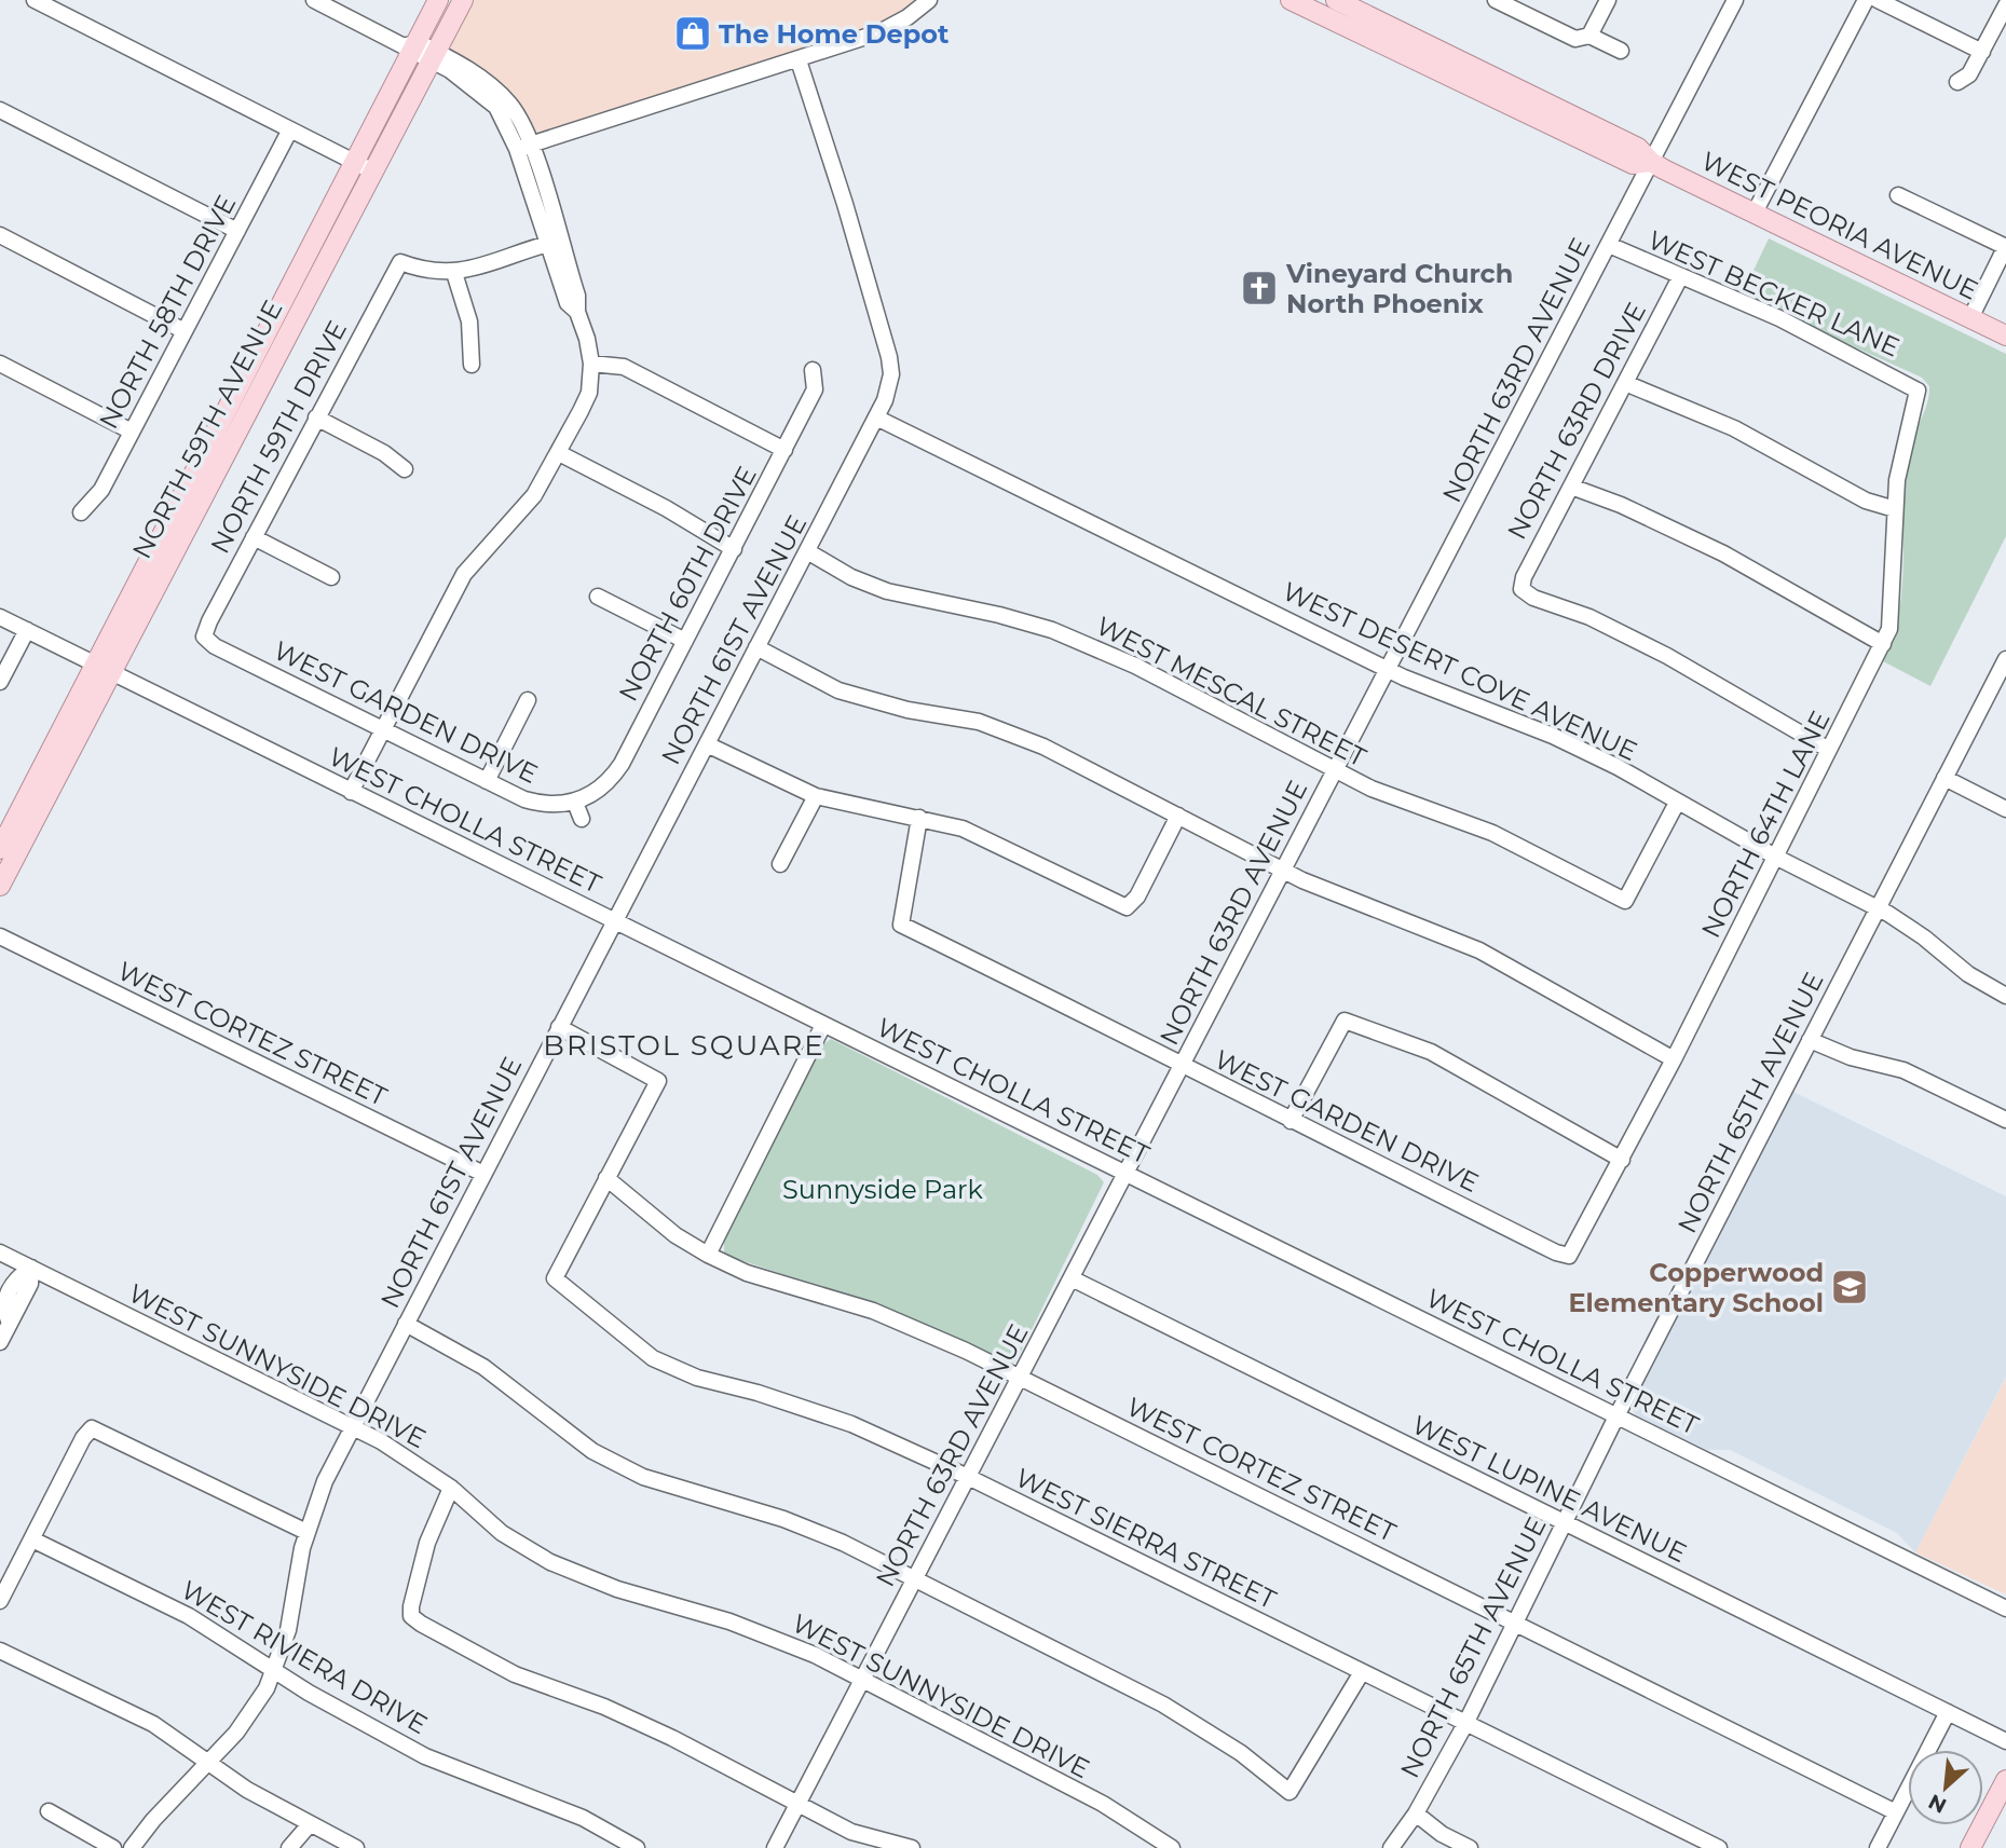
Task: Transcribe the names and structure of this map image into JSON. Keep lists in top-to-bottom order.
{
  "streets": {
    "main road": ["WEST PEORIA AVENUE", "NORTH 59TH AVENUE"],
    "street": [
      "WEST BECKER LANE",
      "NORTH 58TH DRIVE",
      "NORTH 63RD AVENUE",
      "NORTH 63RD DRIVE",
      "NORTH 59TH DRIVE",
      "NORTH 60TH DRIVE",
      "NORTH 61ST AVENUE",
      "WEST DESERT COVE AVENUE",
      "WEST MESCAL STREET",
      "WEST GARDEN DRIVE",
      "WEST CHOLLA STREET",
      "NORTH 64TH LANE",
      "WEST CORTEZ STREET",
      "NORTH 65TH AVENUE",
      "WEST SUNNYSIDE DRIVE",
      "WEST LUPINE AVENUE",
      "WEST SIERRA STREET",
      "WEST RIVIERA DRIVE"
    ]
  },
  "crossings": [
    ["WEST PEORIA AVENUE", "NORTH 63RD AVENUE"],
    ["WEST BECKER LANE", "NORTH 63RD AVENUE"],
    ["WEST BECKER LANE", "NORTH 63RD DRIVE"],
    ["WEST BECKER LANE", "NORTH 64TH LANE"],
    ["NORTH 63RD AVENUE", "WEST DESERT COVE AVENUE"],
    ["NORTH 63RD AVENUE", "WEST MESCAL STREET"],
    ["NORTH 63RD AVENUE", "WEST GARDEN DRIVE"],
    ["NORTH 63RD AVENUE", "WEST CHOLLA STREET"],
    ["NORTH 63RD AVENUE", "WEST CORTEZ STREET"],
    ["NORTH 63RD AVENUE", "WEST SUNNYSIDE DRIVE"],
    ["NORTH 63RD AVENUE", "WEST LUPINE AVENUE"],
    ["NORTH 63RD AVENUE", "WEST SIERRA STREET"],
    ["NORTH 63RD DRIVE", "NORTH 64TH LANE"],
    ["NORTH 59TH AVENUE", "WEST CHOLLA STREET"],
    ["NORTH 59TH DRIVE", "WEST GARDEN DRIVE"],
    ["NORTH 60TH DRIVE", "WEST GARDEN DRIVE"],
    ["NORTH 61ST AVENUE", "WEST DESERT COVE AVENUE"],
    ["NORTH 61ST AVENUE", "WEST MESCAL STREET"],
    ["NORTH 61ST AVENUE", "WEST CHOLLA STREET"],
    ["NORTH 61ST AVENUE", "WEST CORTEZ STREET"],
    ["NORTH 61ST AVENUE", "WEST SUNNYSIDE DRIVE"],
    ["NORTH 61ST AVENUE", "WEST RIVIERA DRIVE"],
    ["WEST DESERT COVE AVENUE", "WEST MESCAL STREET"],
    ["WEST DESERT COVE AVENUE", "NORTH 64TH LANE"],
    ["WEST DESERT COVE AVENUE", "NORTH 65TH AVENUE"],
    ["WEST GARDEN DRIVE", "NORTH 64TH LANE"],
    ["WEST CHOLLA STREET", "NORTH 65TH AVENUE"],
    ["WEST CORTEZ STREET", "NORTH 65TH AVENUE"],
    ["WEST CORTEZ STREET", "WEST SIERRA STREET"],
    ["NORTH 65TH AVENUE", "WEST LUPINE AVENUE"],
    ["NORTH 65TH AVENUE", "WEST SIERRA STREET"]
  ],
  "districts": ["BRISTOL SQUARE"],
  "parks": ["Sunnyside Park"],
  "places": {
    "shop": ["The Home Depot"],
    "church": ["Vineyard Church North Phoenix"],
    "school or university": ["Copperwood Elementary School"]
  },
  "north": "bottom left"
}
